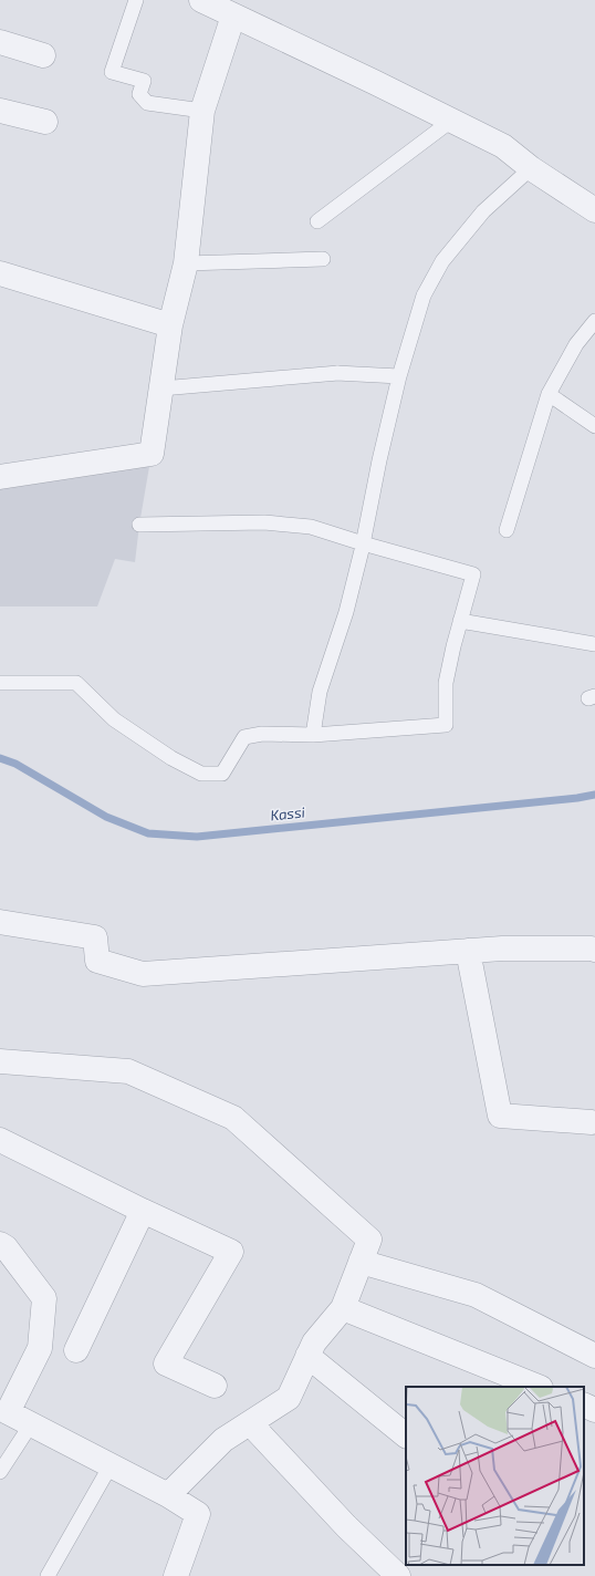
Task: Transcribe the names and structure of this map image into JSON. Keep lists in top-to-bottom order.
{
  "water": ["Kassi"]
}
